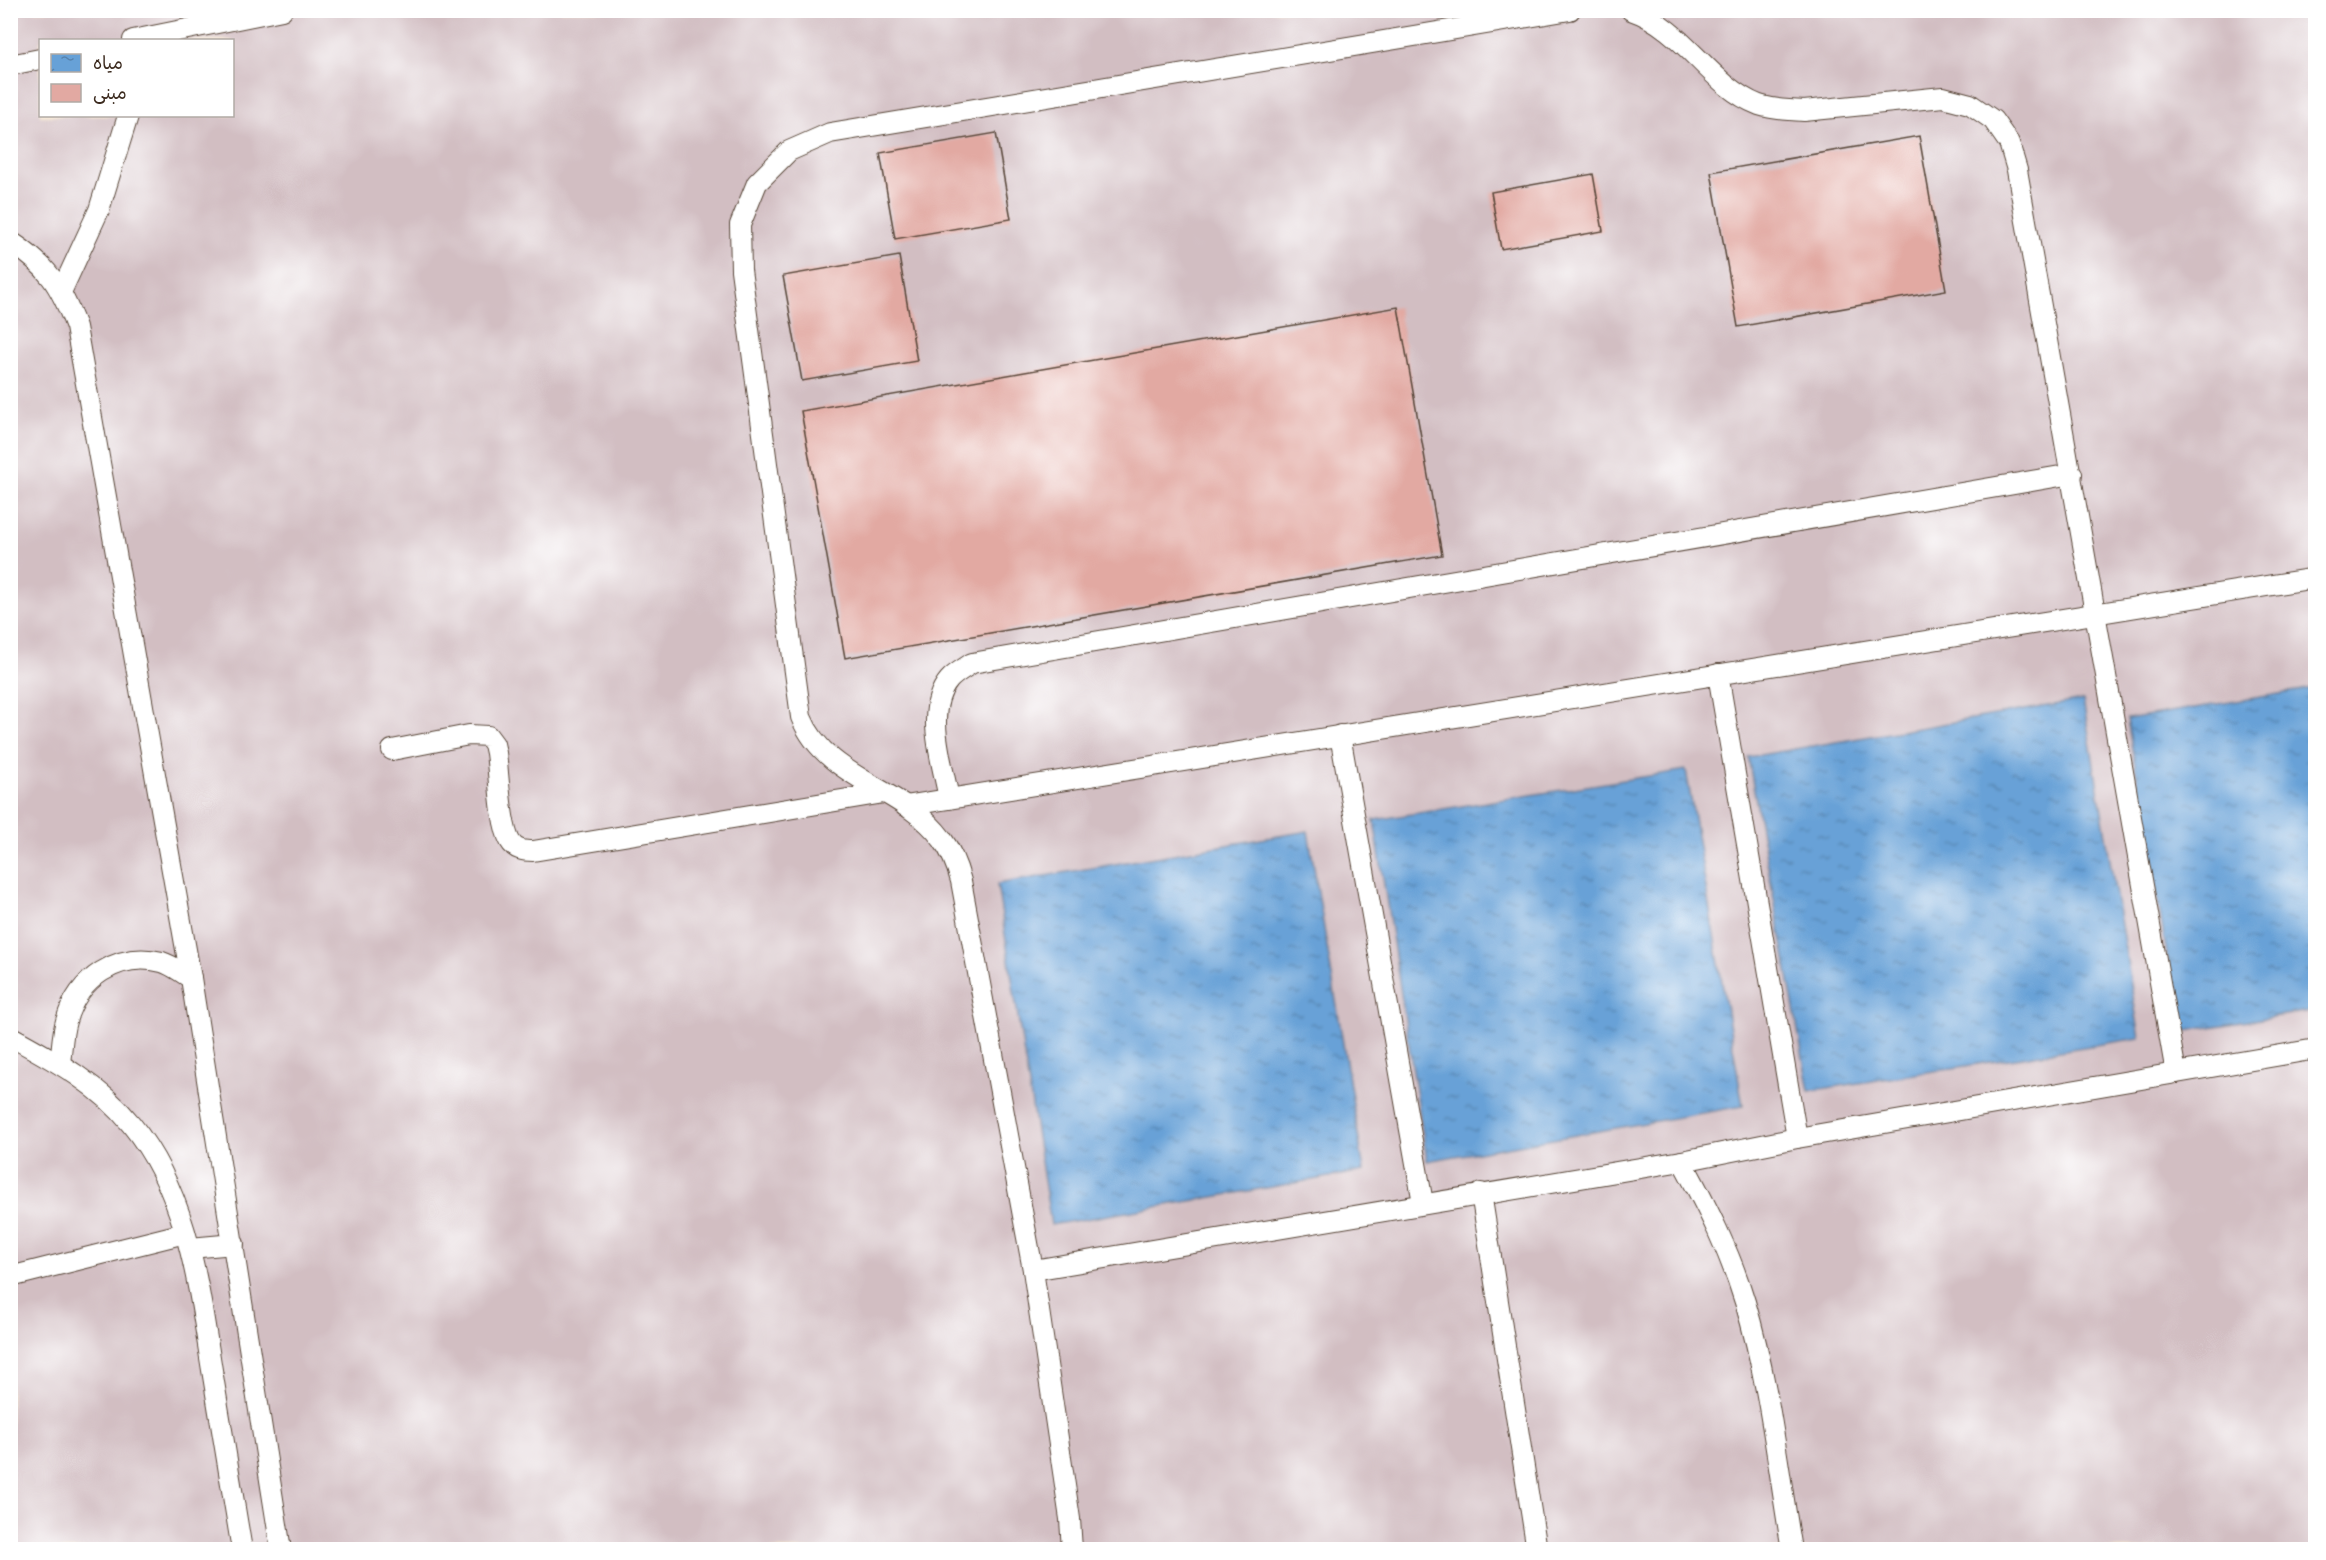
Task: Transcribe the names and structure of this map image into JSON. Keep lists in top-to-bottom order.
{
  "legend": ["مياه", "مبنى"]
}
